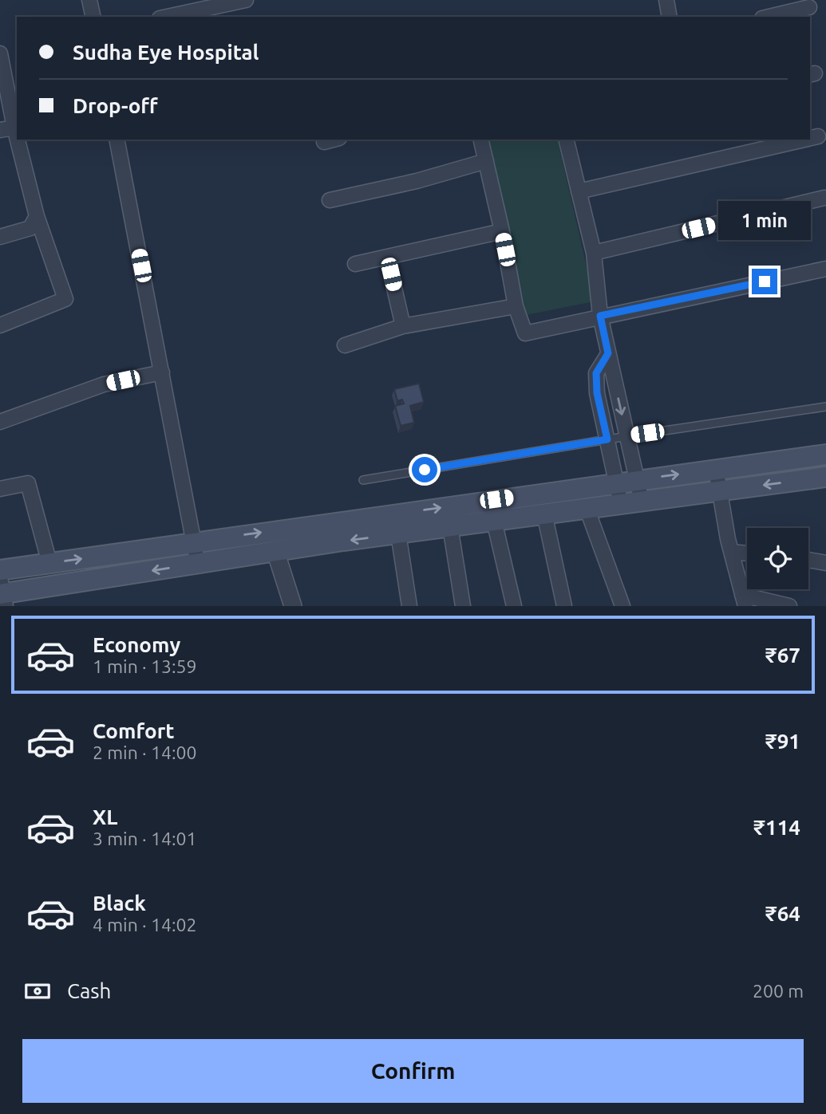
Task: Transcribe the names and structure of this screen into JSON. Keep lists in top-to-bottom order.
{
  "page": {
    "banner": ["Sudha Eye Hospital", "Drop-off"],
    "bubble": "1 min",
    "list": [
      {
        "name": "Economy",
        "note": "1 min · 13:59",
        "value": "₹67"
      },
      {
        "name": "Comfort",
        "note": "2 min · 14:00",
        "value": "₹91"
      },
      {
        "name": "XL",
        "note": "3 min · 14:01",
        "value": "₹114"
      },
      {
        "name": "Black",
        "note": "4 min · 14:02",
        "value": "₹64"
      }
    ],
    "pay": ["Cash", "200 m"],
    "buttons": "Confirm"
  }
}
